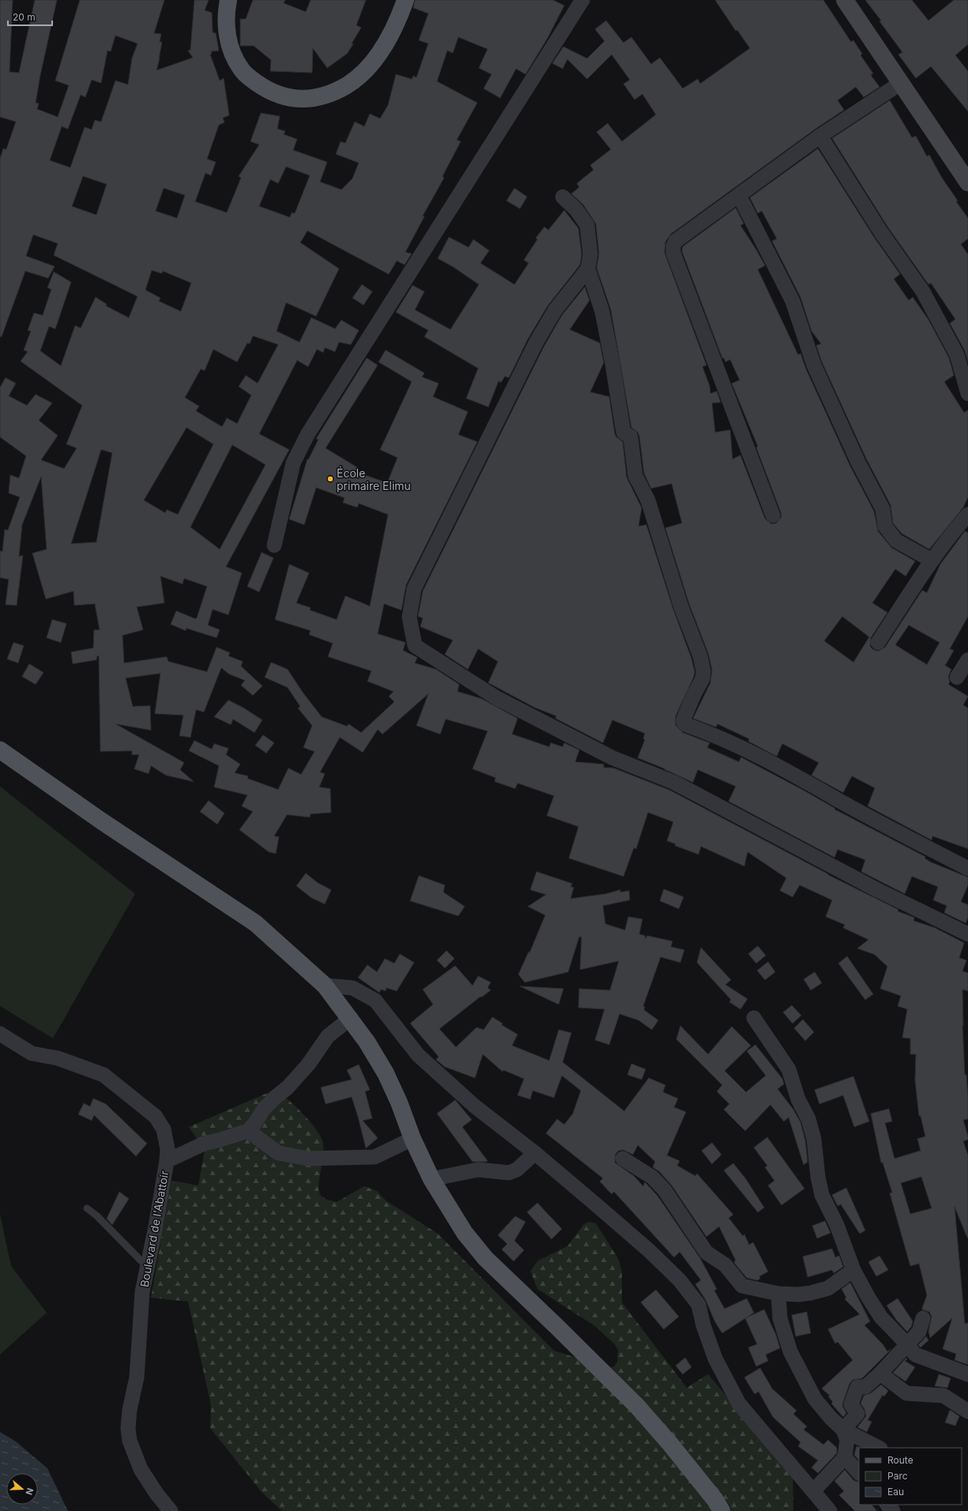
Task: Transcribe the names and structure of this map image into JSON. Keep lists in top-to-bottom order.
{
  "streets": {
    "street": ["Boulevard de l'Abattoir"]
  },
  "places": ["École primaire Elimu"],
  "legend": ["Route", "Parc", "Eau"],
  "scale_bar": "20 m",
  "north": "right"
}
